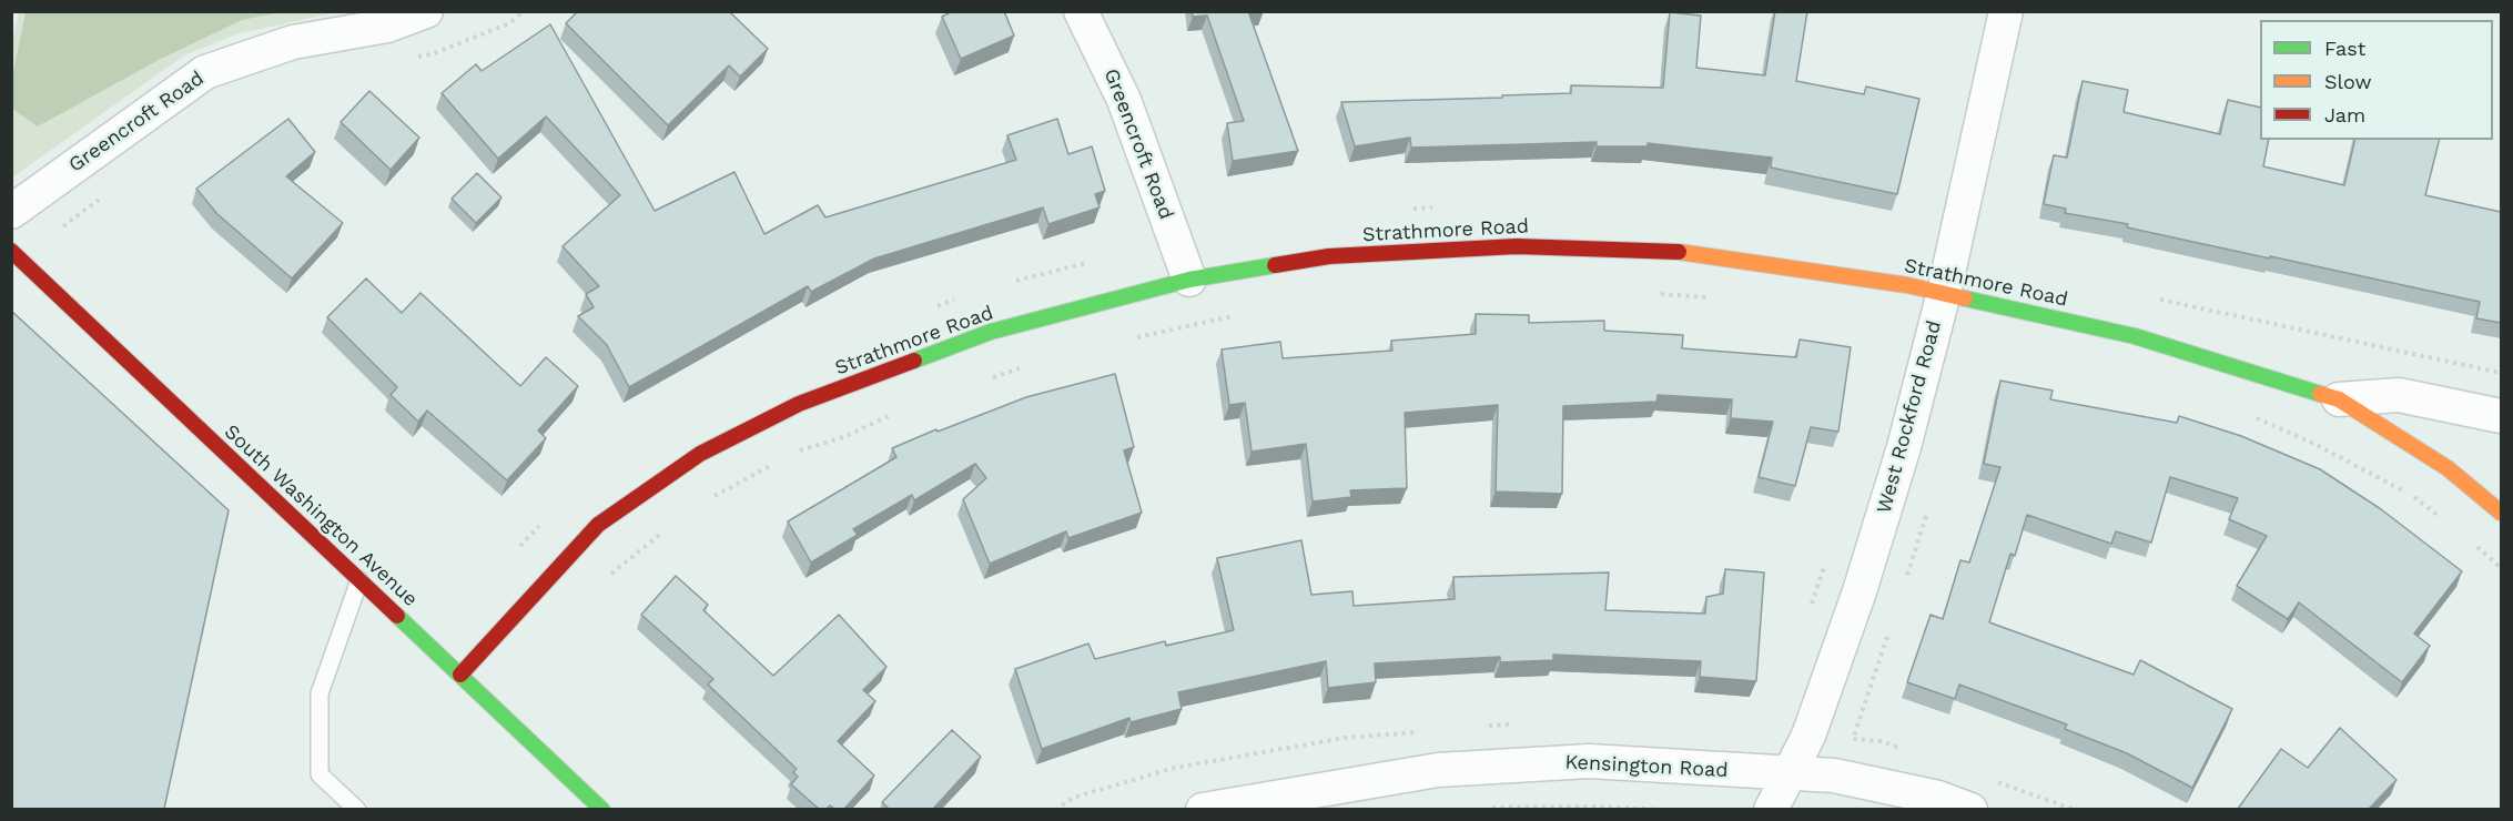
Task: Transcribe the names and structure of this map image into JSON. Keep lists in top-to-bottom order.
{
  "streets": {
    "street": [
      "Greencroft Road",
      "Strathmore Road",
      "West Rockford Road",
      "South Washington Avenue",
      "Kensington Road"
    ]
  },
  "crossings": [
    ["Greencroft Road", "Strathmore Road"],
    ["Strathmore Road", "West Rockford Road"],
    ["Strathmore Road", "South Washington Avenue"],
    ["West Rockford Road", "Kensington Road"]
  ],
  "legend": ["Fast", "Slow", "Jam"]
}
